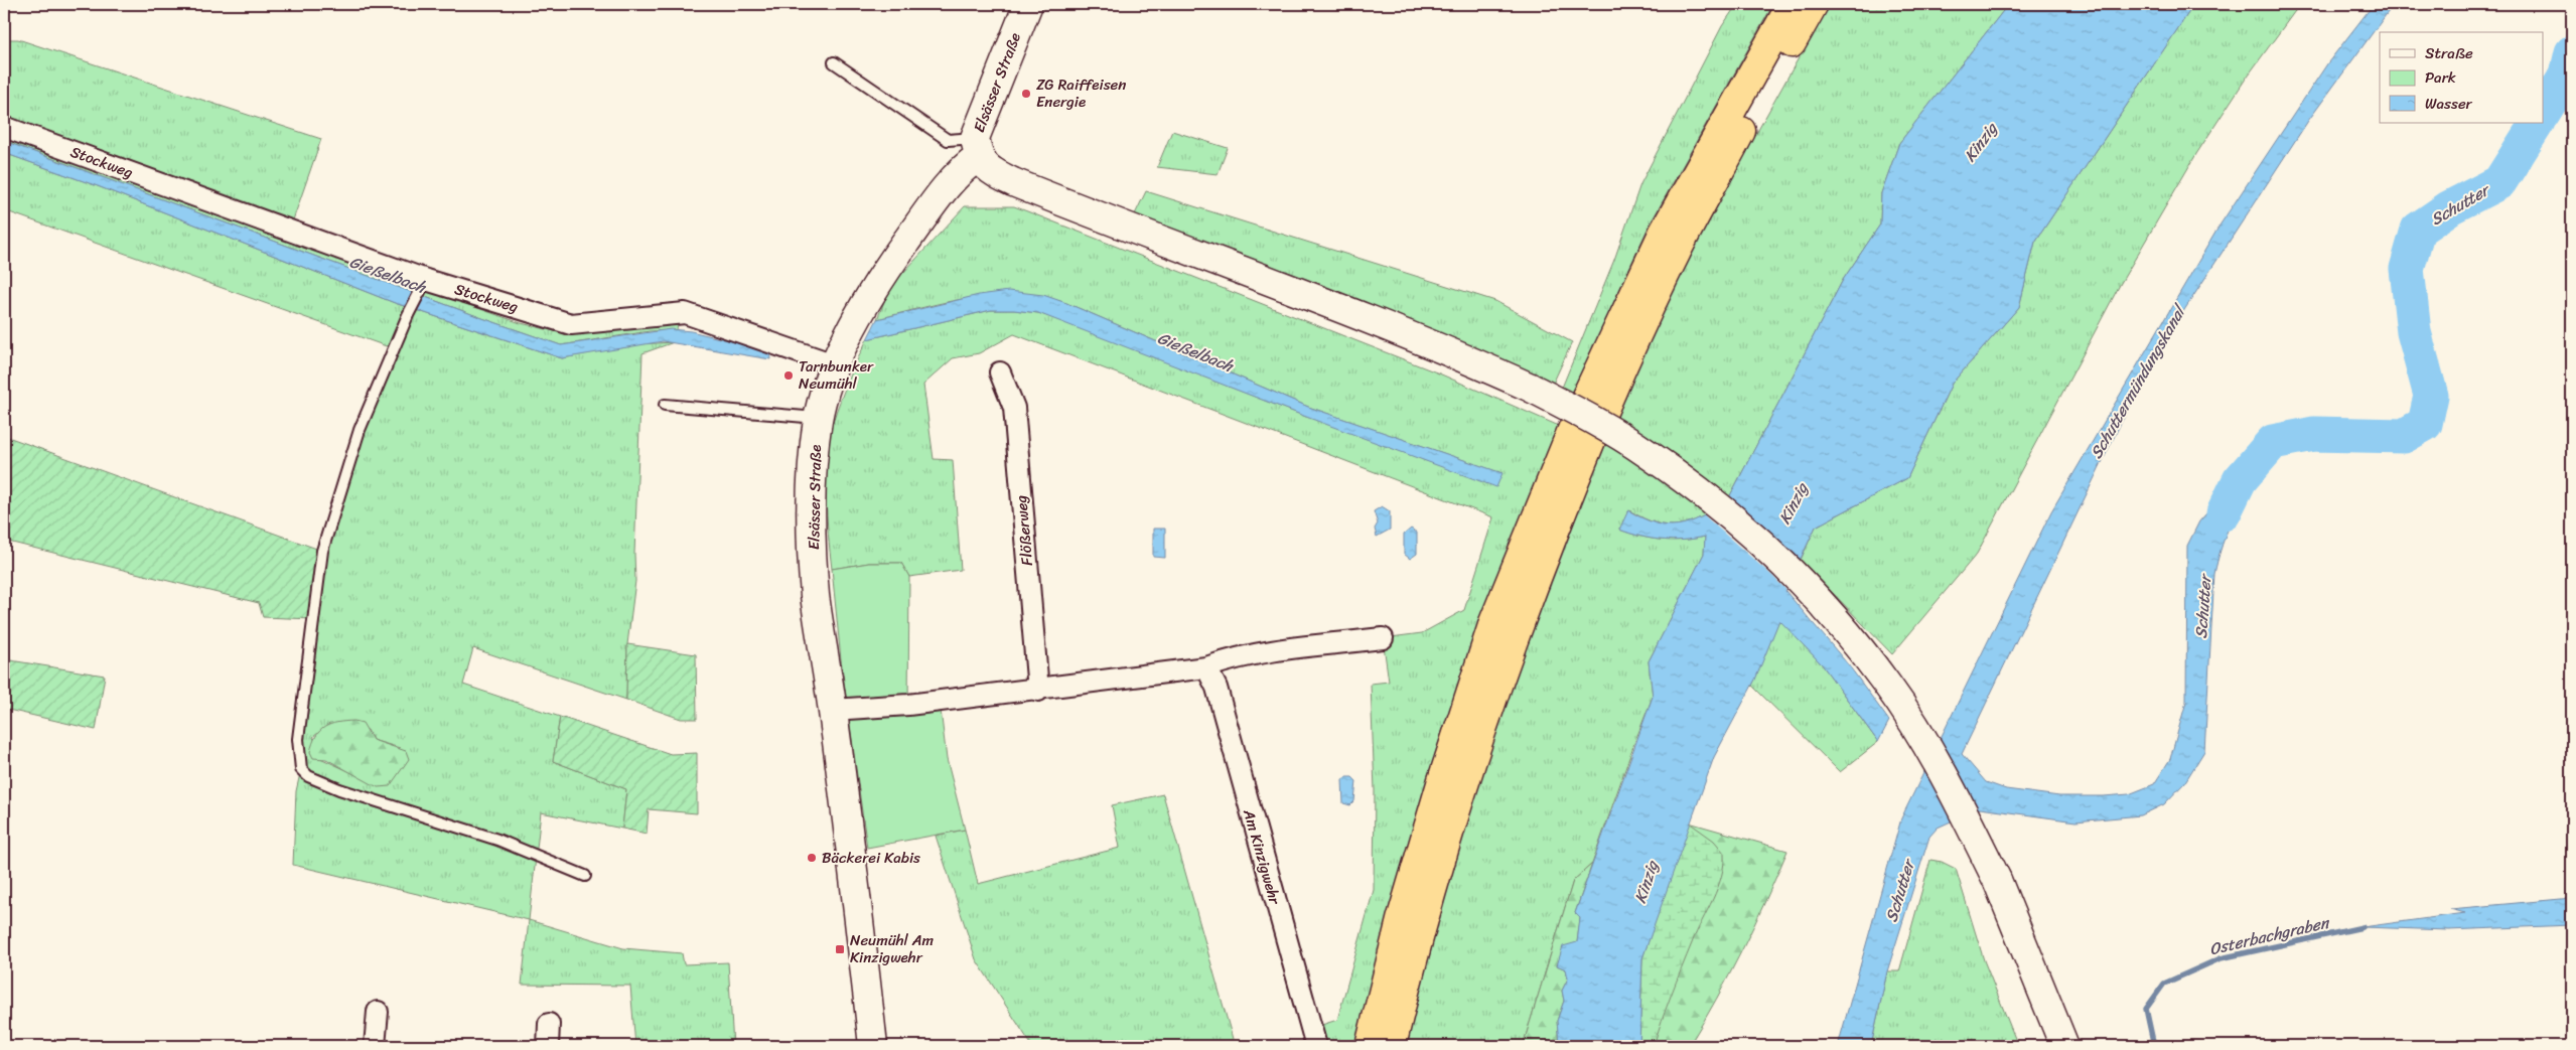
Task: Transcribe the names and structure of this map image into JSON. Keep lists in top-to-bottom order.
{
  "streets": {
    "street": [
      "Elsässer Straße",
      "Stockweg",
      "Flößerweg",
      "Am Kinzigwehr"
    ]
  },
  "crossings": [
    ["Elsässer Straße", "Stockweg"]
  ],
  "water": [
    "Kinzig",
    "Schutter",
    "Gießelbach",
    "Schuttermündungskanal",
    "Osterbachgraben"
  ],
  "places": {
    "other": ["ZG Raiffeisen Energie", "Tarnbunker Neumühl", "Bäckerei Kabis"],
    "transit": ["Neumühl Am Kinzigwehr"]
  },
  "legend": ["Straße", "Park", "Wasser"]
}
